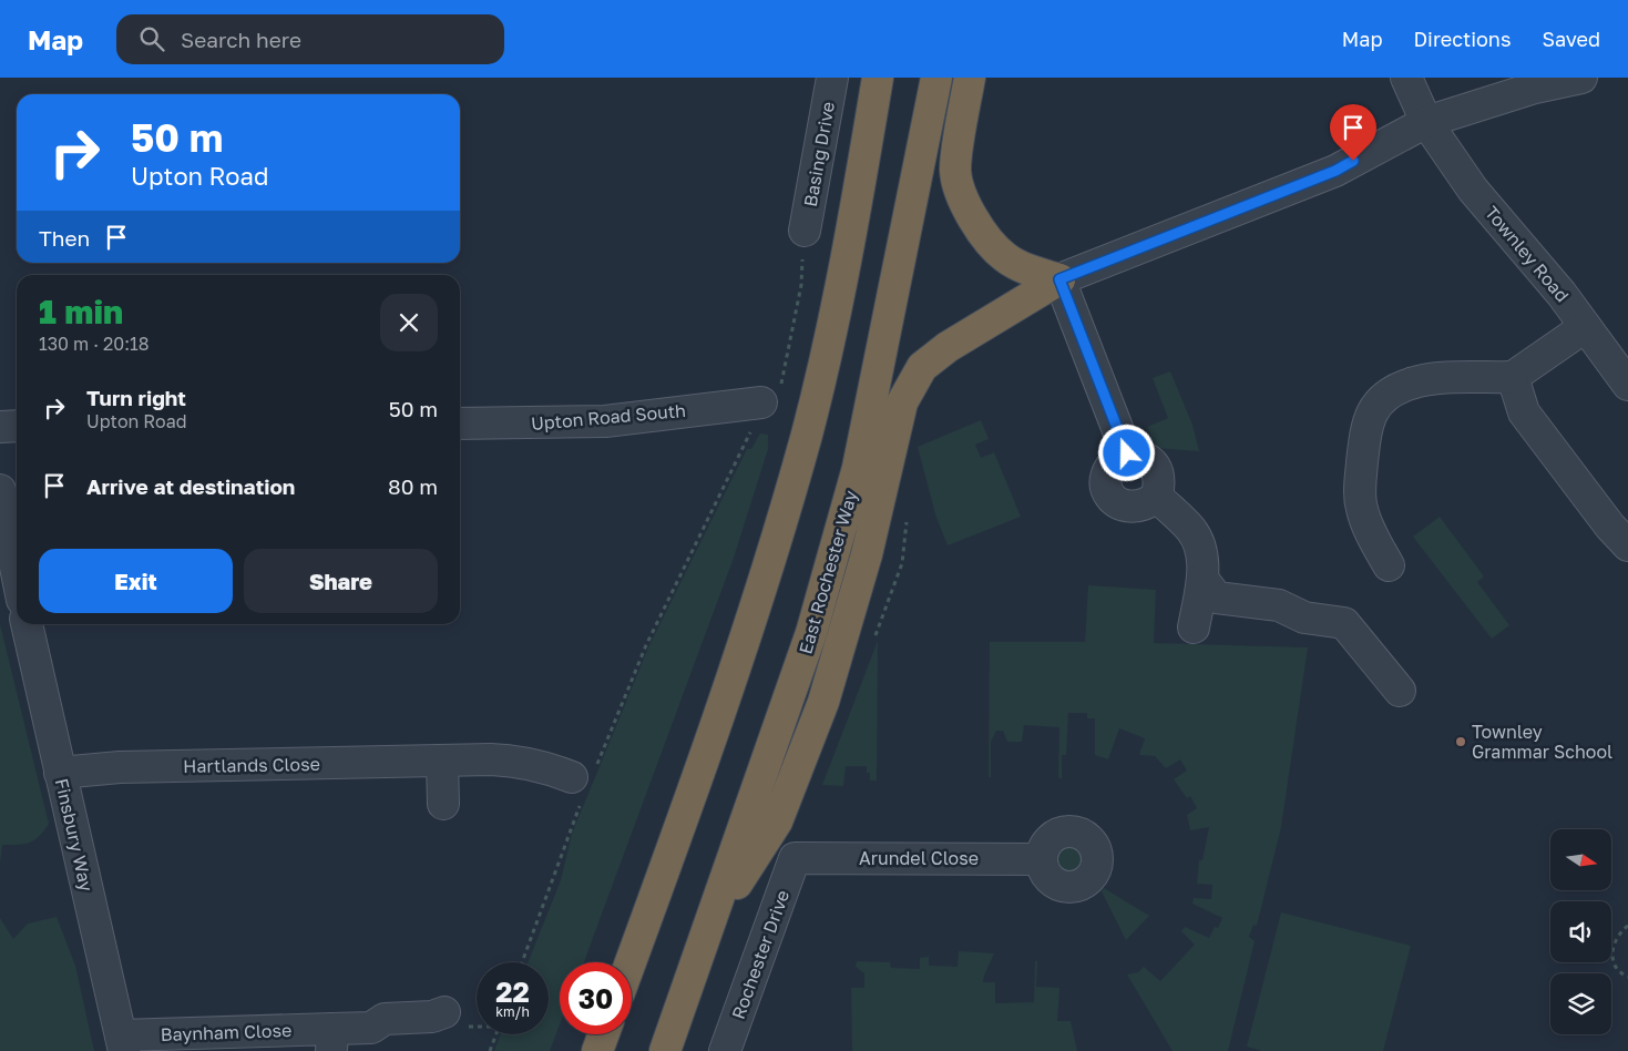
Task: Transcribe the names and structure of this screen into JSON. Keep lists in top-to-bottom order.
{
  "streets": {
    "highway": ["East Rochester Way"],
    "street": [
      "Basing Drive",
      "Townley Road",
      "Upton Road South",
      "Hartlands Close",
      "Finsbury Way",
      "Arundel Close",
      "Rochester Drive",
      "Baynham Close"
    ]
  },
  "crossings": [
    ["Hartlands Close", "Finsbury Way"],
    ["Finsbury Way", "Baynham Close"],
    ["Arundel Close", "Rochester Drive"]
  ],
  "places": ["Townley Grammar School"],
  "north": "right",
  "page": {
    "header": "Map",
    "search": "Search here",
    "nav": ["Map", "Directions", "Saved"],
    "turn": ["50 m", "Upton Road"],
    "then": "Then",
    "heading": ["1 min", "130 m · 20:18"],
    "list": [
      {
        "name": "Turn right",
        "note": "Upton Road",
        "value": "50 m"
      },
      {
        "name": "Arrive at destination",
        "value": "80 m"
      }
    ],
    "buttons": ["Exit", "Share"],
    "speed": "22 km/h",
    "limit": "30"
  }
}
